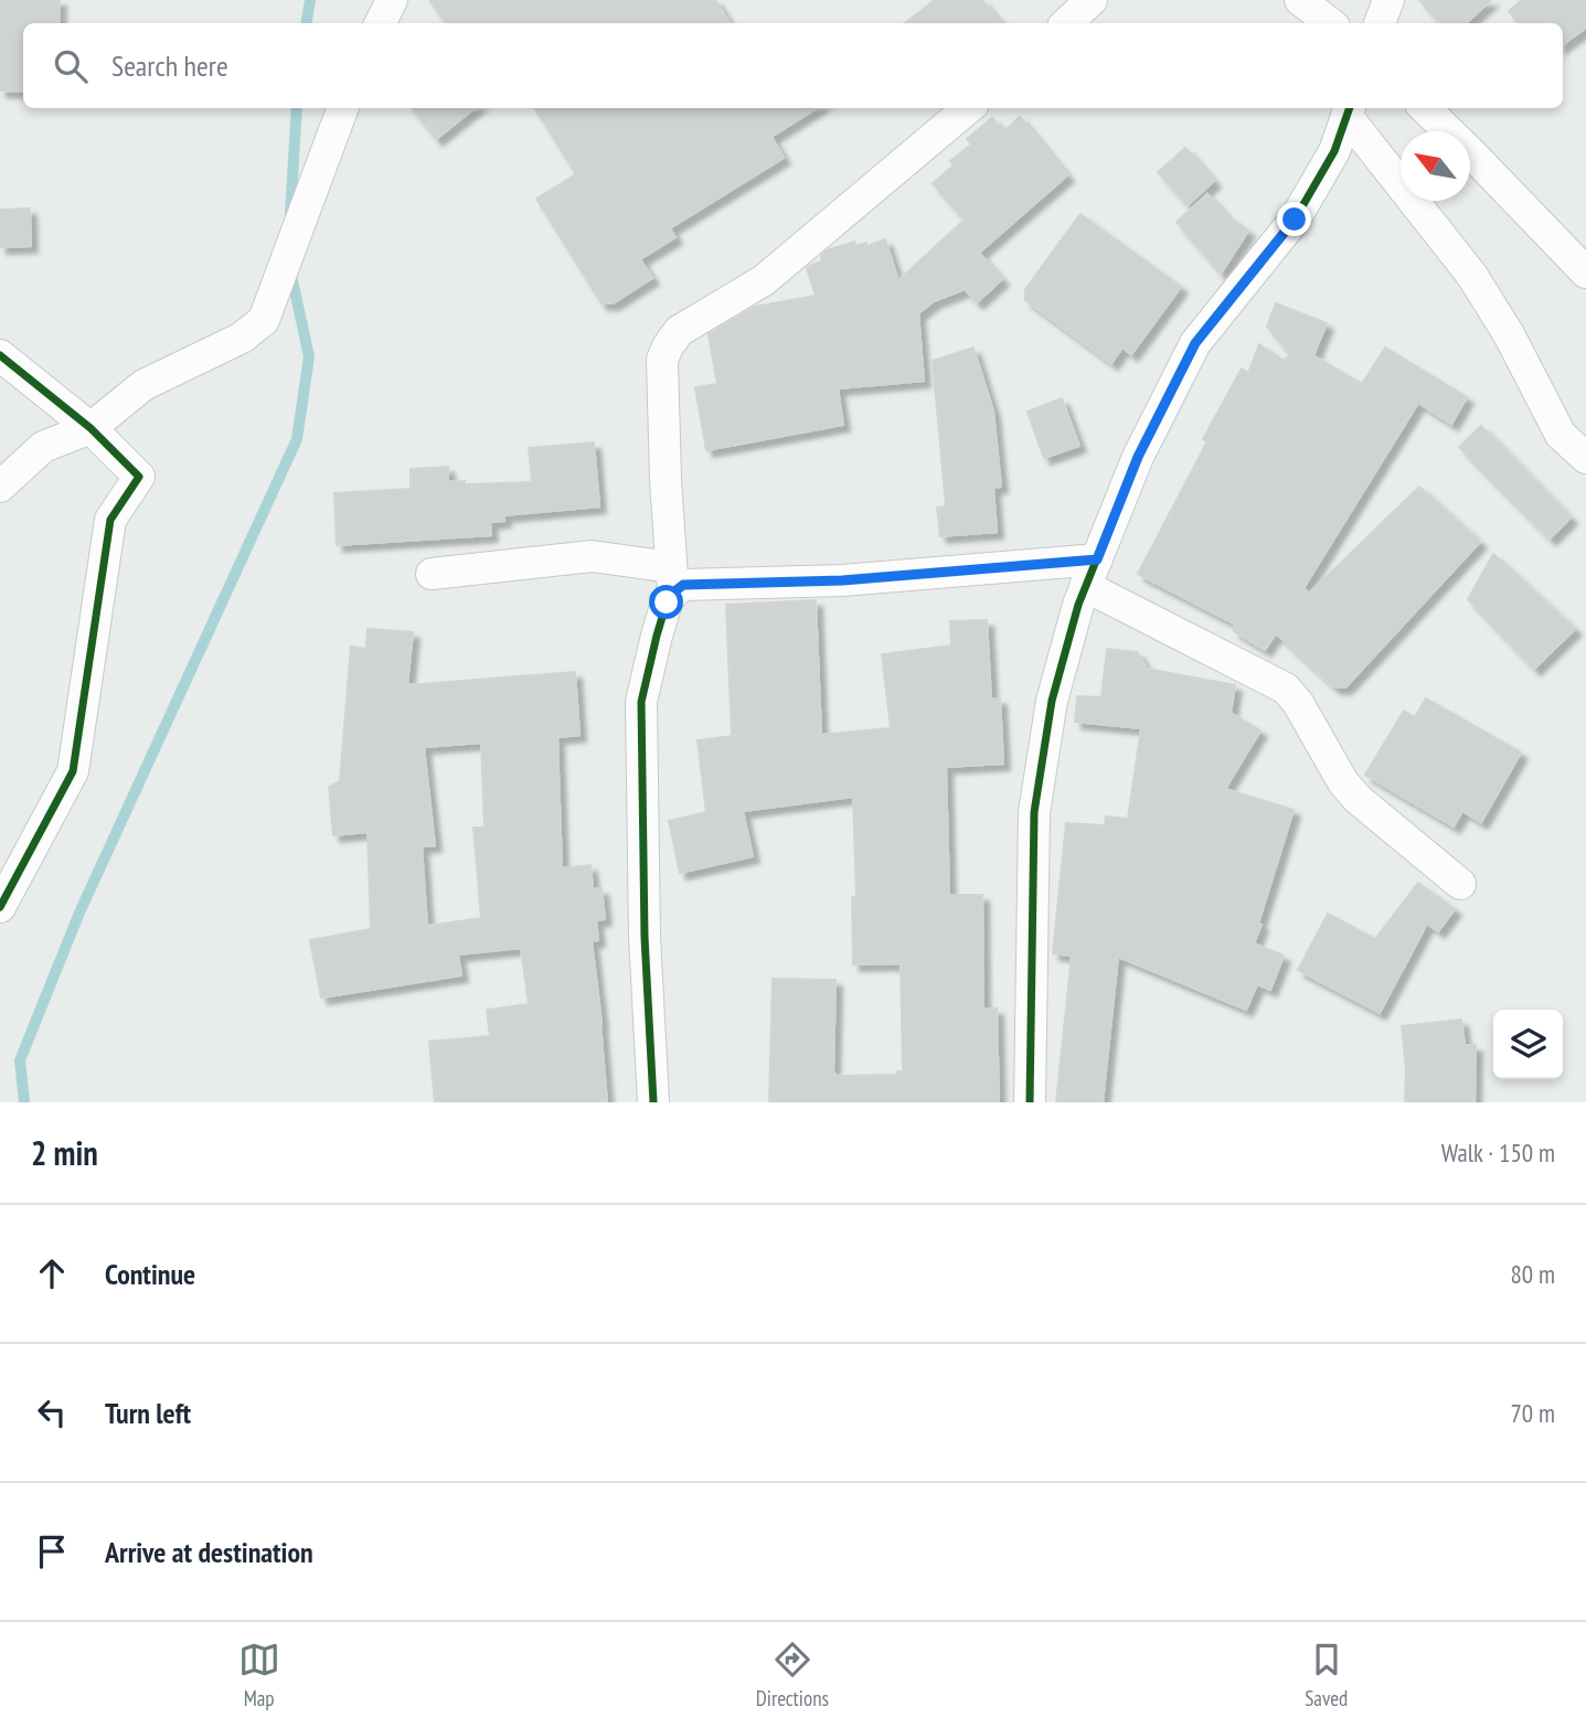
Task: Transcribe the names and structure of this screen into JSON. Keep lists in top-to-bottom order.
{
  "north": "top left",
  "page": {
    "search": "Search here",
    "heading": ["2 min", "Walk · 150 m"],
    "list": [
      ["Continue", "80 m"],
      ["Turn left", "70 m"],
      "Arrive at destination"
    ],
    "nav": ["Map", "Directions", "Saved"]
  }
}
